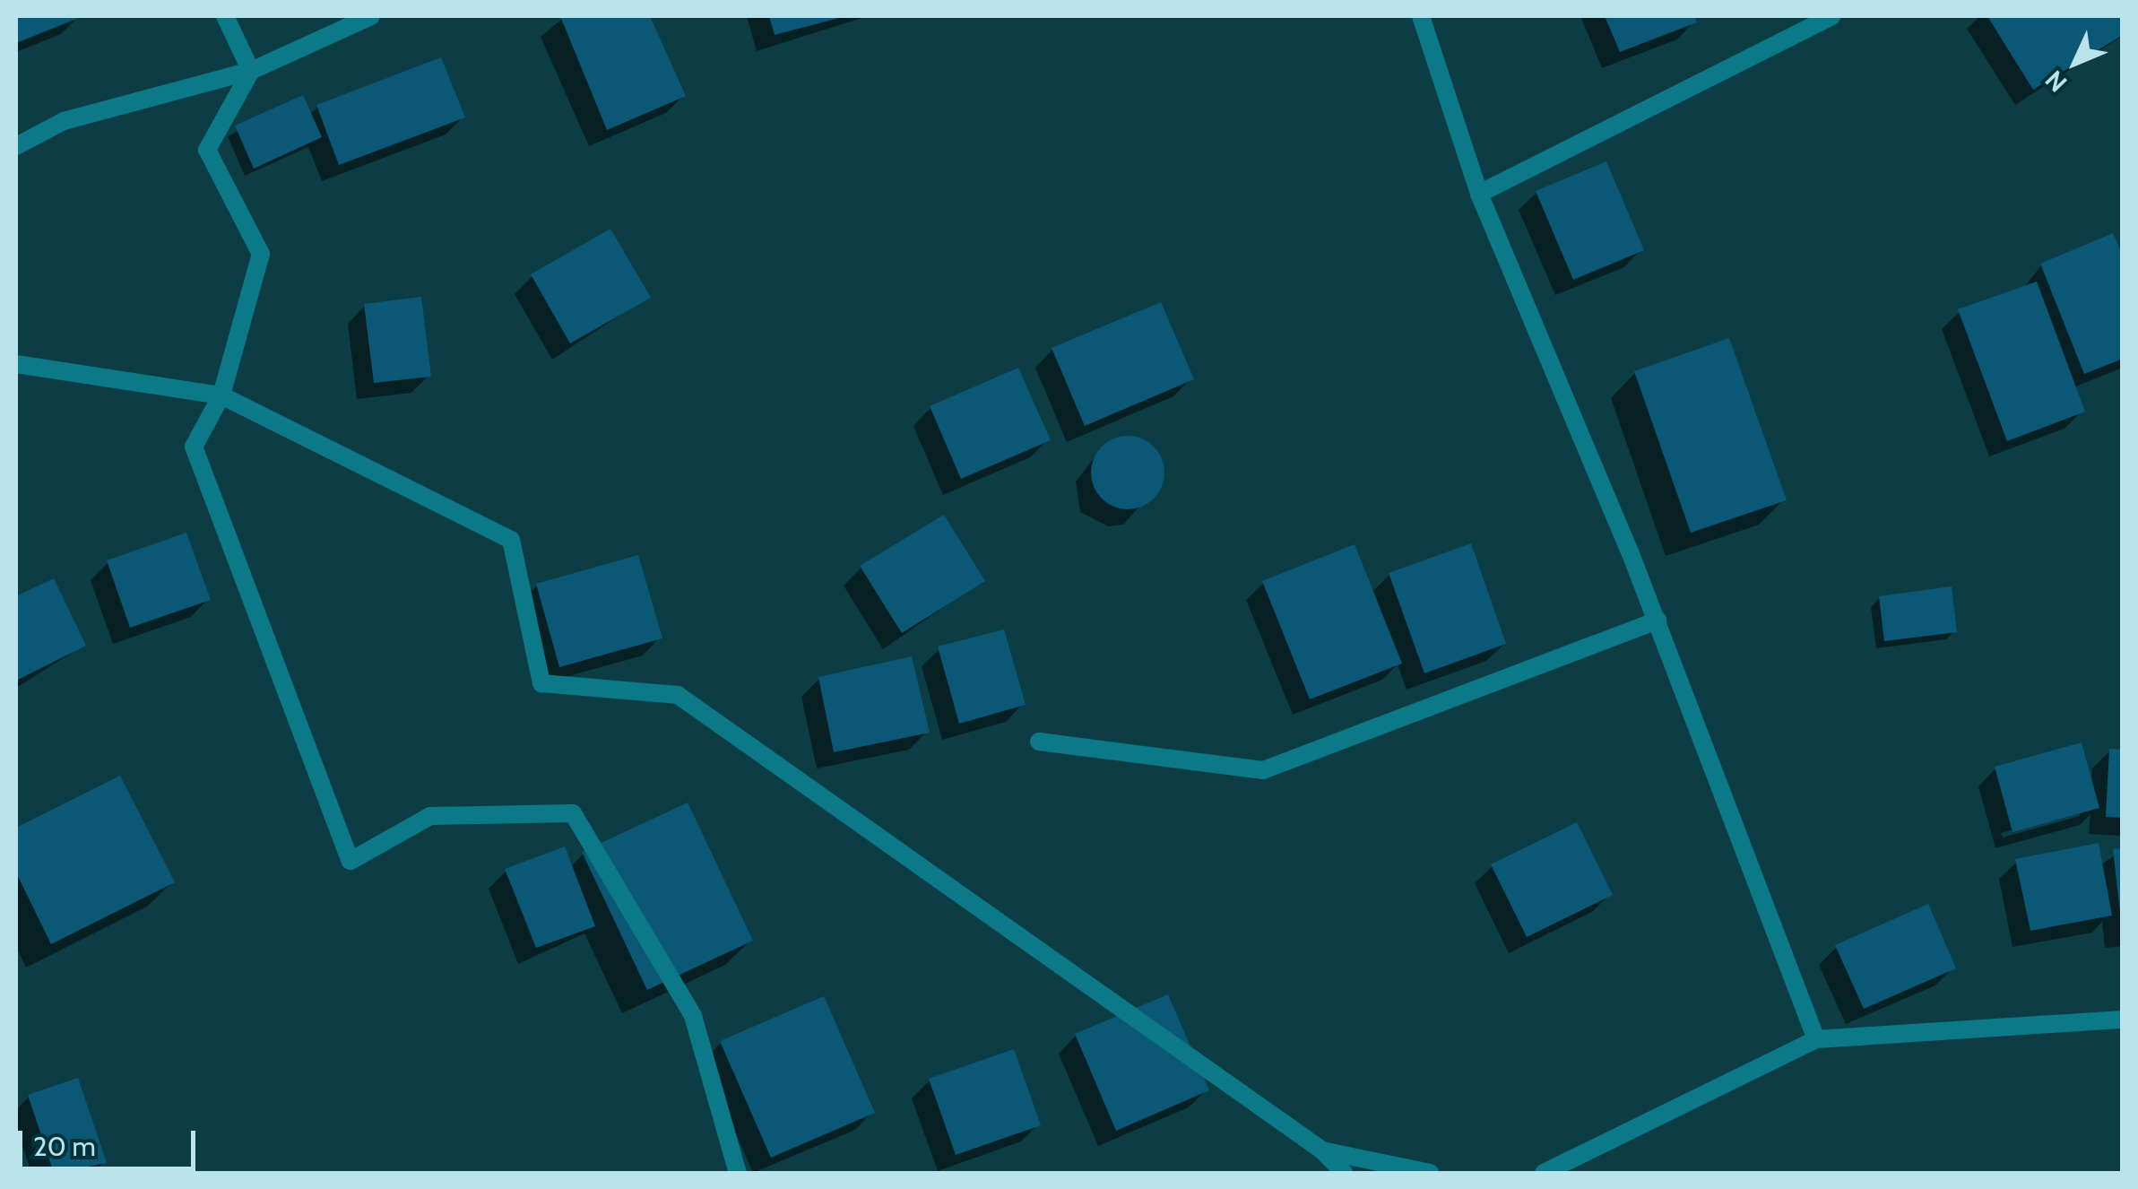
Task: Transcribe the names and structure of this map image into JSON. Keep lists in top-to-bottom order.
{
  "scale_bar": "20 m",
  "north": "bottom left"
}
